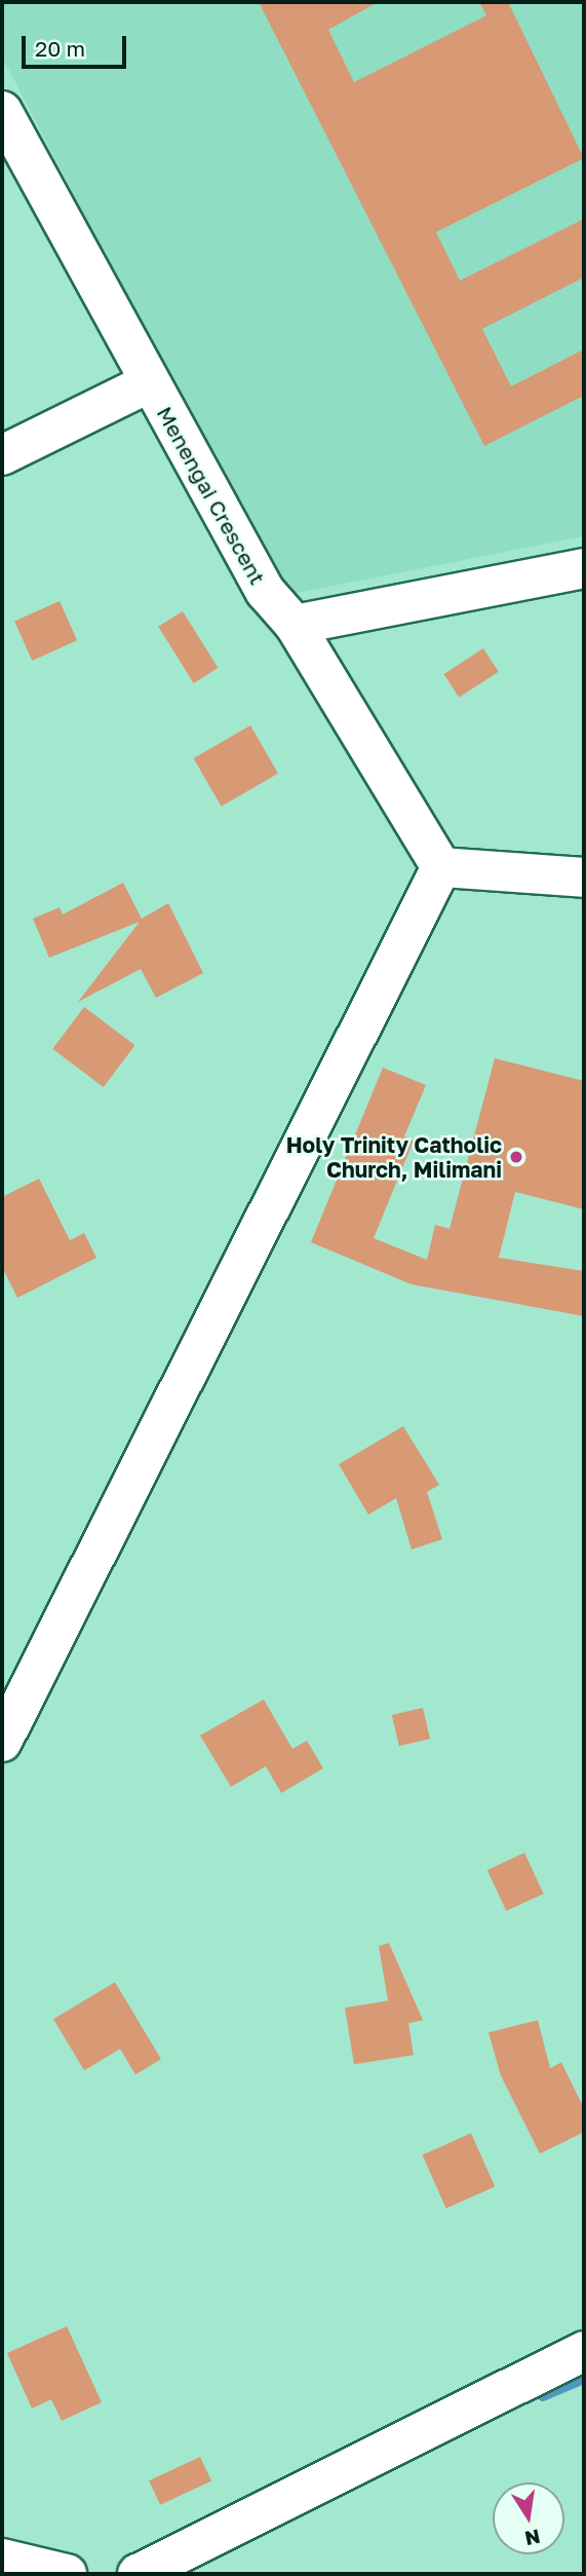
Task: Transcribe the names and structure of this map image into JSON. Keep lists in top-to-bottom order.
{
  "streets": {
    "street": ["Menengai Crescent"]
  },
  "places": ["Holy Trinity Catholic Church, Milimani"],
  "scale_bar": "20 m",
  "north": "bottom"
}
